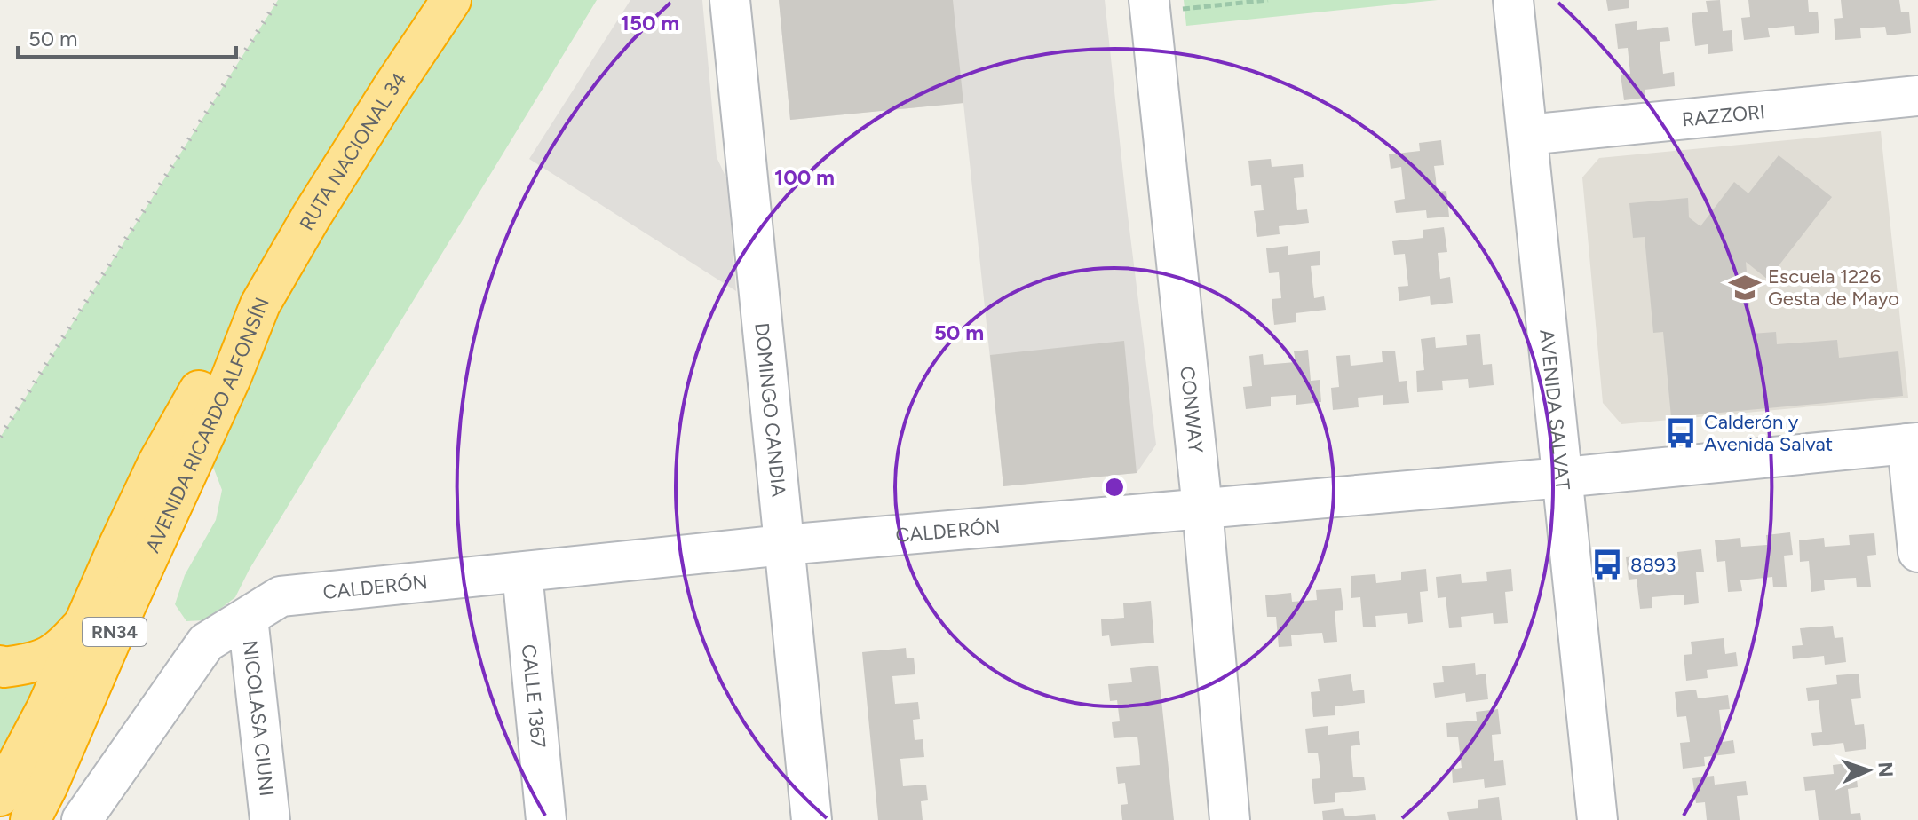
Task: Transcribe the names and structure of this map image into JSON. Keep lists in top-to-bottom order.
{
  "streets": {
    "highway": ["RUTA NACIONAL 34", "AVENIDA RICARDO ALFONSÍN", "RN34"],
    "street": [
      "RAZZORI",
      "DOMINGO CANDIA",
      "CONWAY",
      "AVENIDA SALVAT",
      "CALDERÓN",
      "CALLE 1367",
      "NICOLASA CIUNI"
    ]
  },
  "crossings": [
    ["RAZZORI", "AVENIDA SALVAT"],
    ["RUTA NACIONAL 34", "AVENIDA RICARDO ALFONSÍN"],
    ["DOMINGO CANDIA", "CALDERÓN"],
    ["CONWAY", "CALDERÓN"],
    ["AVENIDA SALVAT", "CALDERÓN"],
    ["CALDERÓN", "CALLE 1367"],
    ["CALDERÓN", "NICOLASA CIUNI"]
  ],
  "places": {
    "school or university": ["Escuela 1226 Gesta de Mayo"],
    "bus stop": ["Calderón y Avenida Salvat", "8893"]
  },
  "scale_bar": "50 m",
  "north": "right",
  "rings": ["150 m", "100 m", "50 m"]
}
